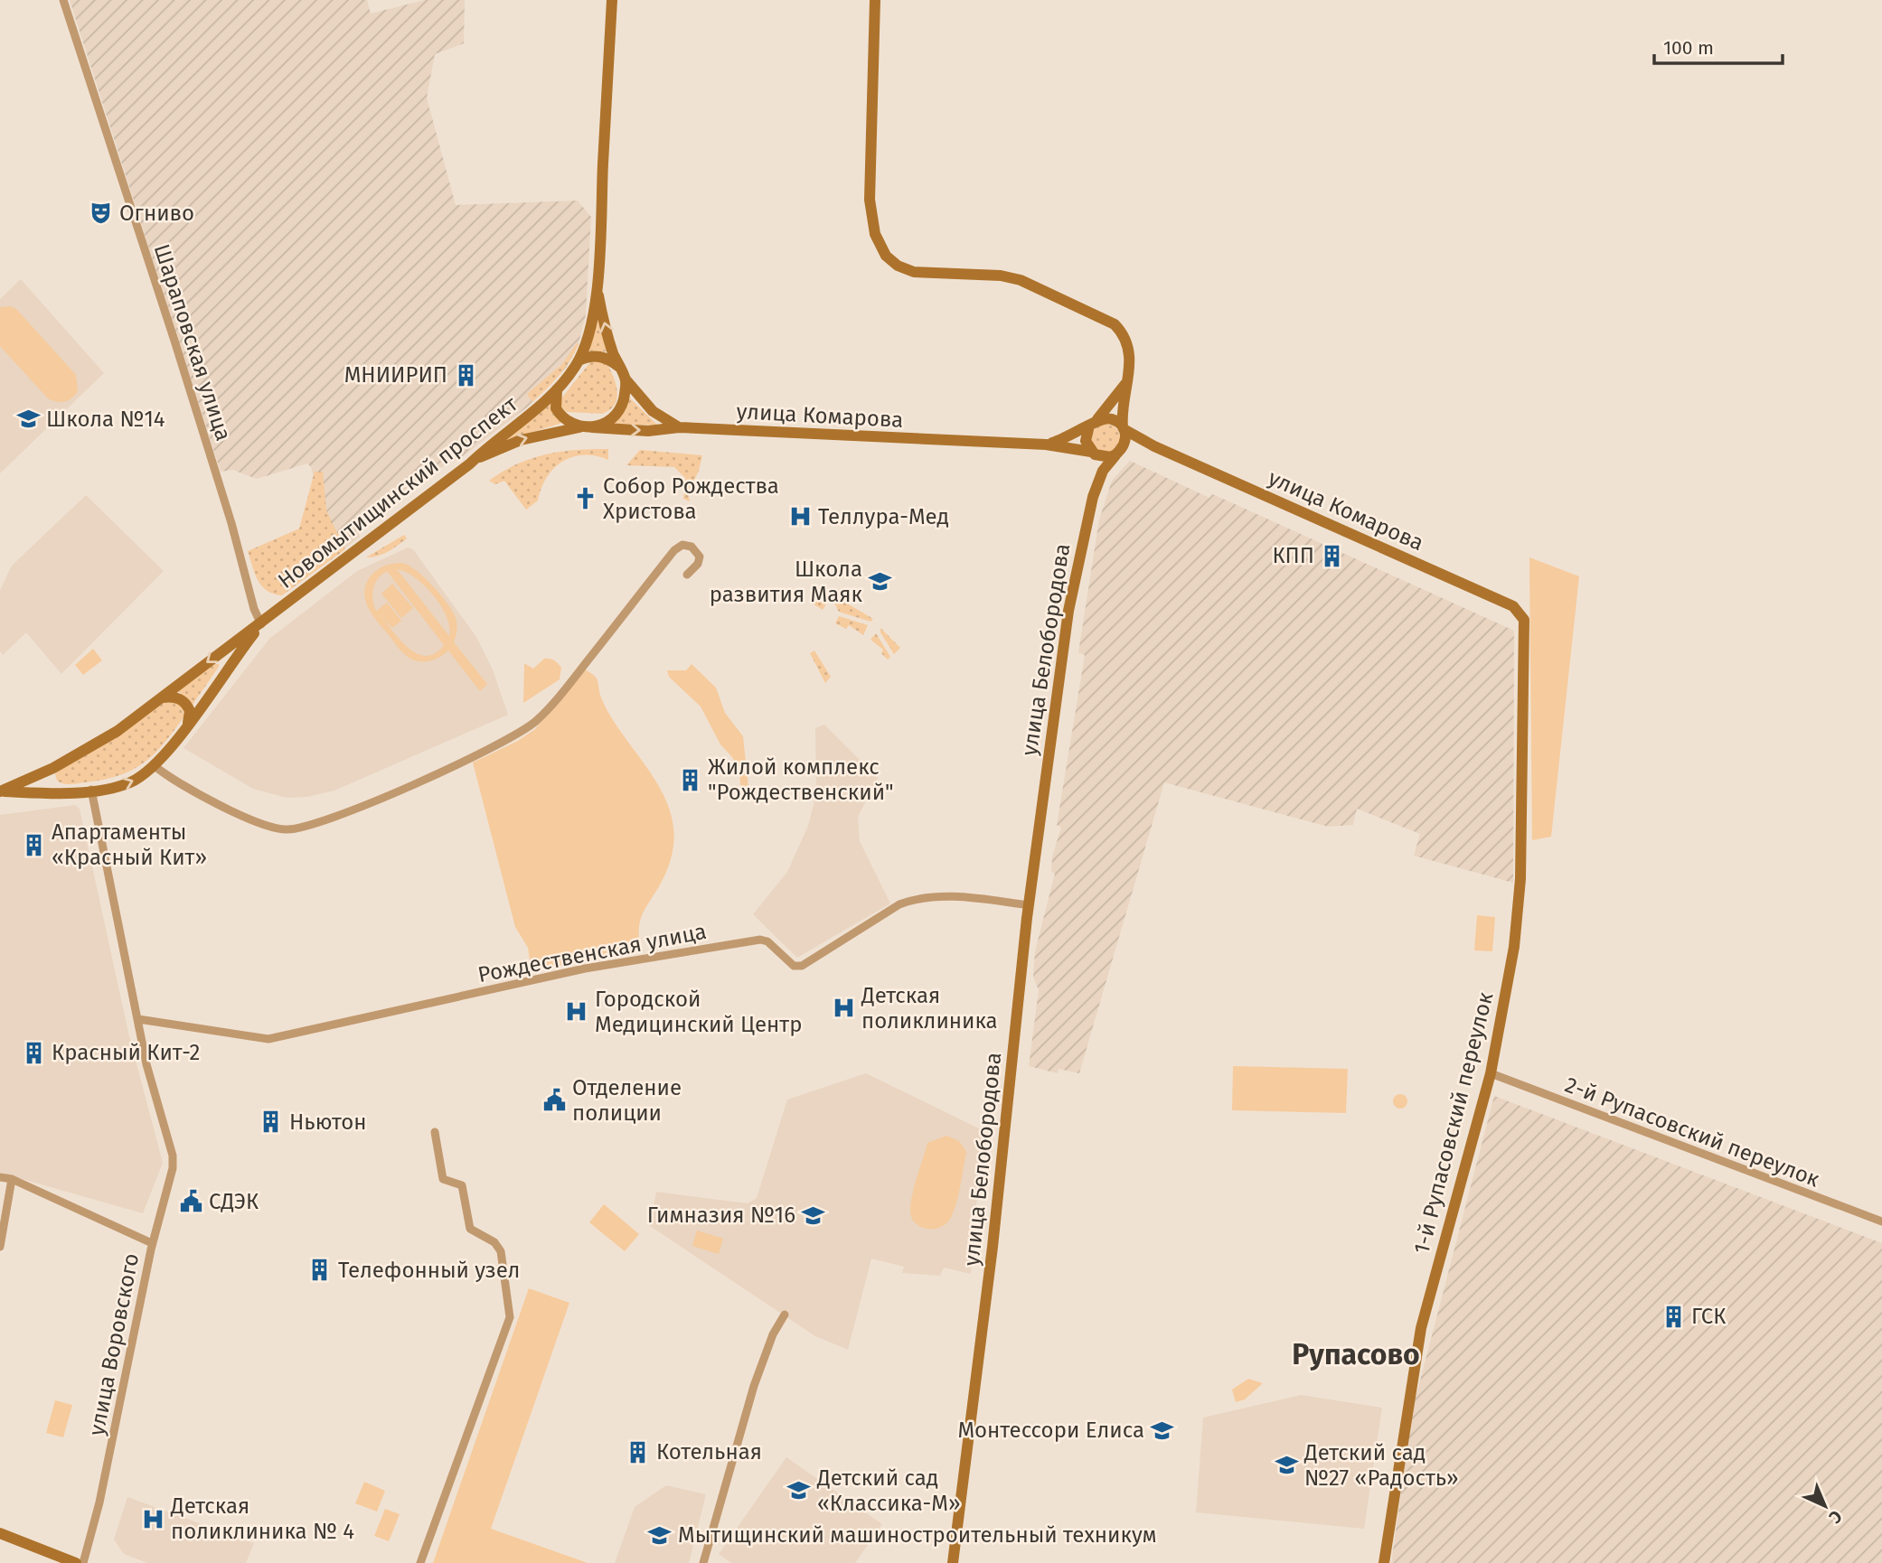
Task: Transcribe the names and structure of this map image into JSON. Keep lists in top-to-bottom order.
{
  "streets": {
    "street": [
      "Шараповская улица",
      "улица Комарова",
      "Новомытищинский проспект",
      "улица Белобородова",
      "Рождественская улица",
      "1-й Рупасовский переулок",
      "2-й Рупасовский переулок",
      "улица Воровского"
    ]
  },
  "crossings": [
    ["Шараповская улица", "Новомытищинский проспект"],
    ["улица Комарова", "Новомытищинский проспект"],
    ["улица Комарова", "улица Белобородова"],
    ["улица Комарова", "1-й Рупасовский переулок"],
    ["Новомытищинский проспект", "улица Воровского"],
    ["улица Белобородова", "Рождественская улица"],
    ["Рождественская улица", "улица Воровского"],
    ["1-й Рупасовский переулок", "2-й Рупасовский переулок"]
  ],
  "districts": ["Рупасово"],
  "places": {
    "theatre": ["Огниво"],
    "building": [
      "МНИИРИП",
      "КПП",
      "Жилой комплекс \"Рождественский\"",
      "Апартаменты «Красный Кит»",
      "Красный Кит-2",
      "Ньютон",
      "Телефонный узел",
      "ГСК",
      "Котельная"
    ],
    "school or university": [
      "Школа №14",
      "Школа развития Маяк",
      "Гимназия №16",
      "Монтессори Елиса",
      "Детский сад №27 «Радость»",
      "Детский сад «Классика-М»",
      "Мытищинский машиностроительный техникум"
    ],
    "church": ["Собор Рождества Христова"],
    "hospital": [
      "Теллура-Мед",
      "Детская поликлиника",
      "Городской Медицинский Центр",
      "Детская поликлиника № 4"
    ],
    "public building": ["Отделение полиции", "СДЭК"]
  },
  "scale_bar": "100 m",
  "north": "bottom right"
}
